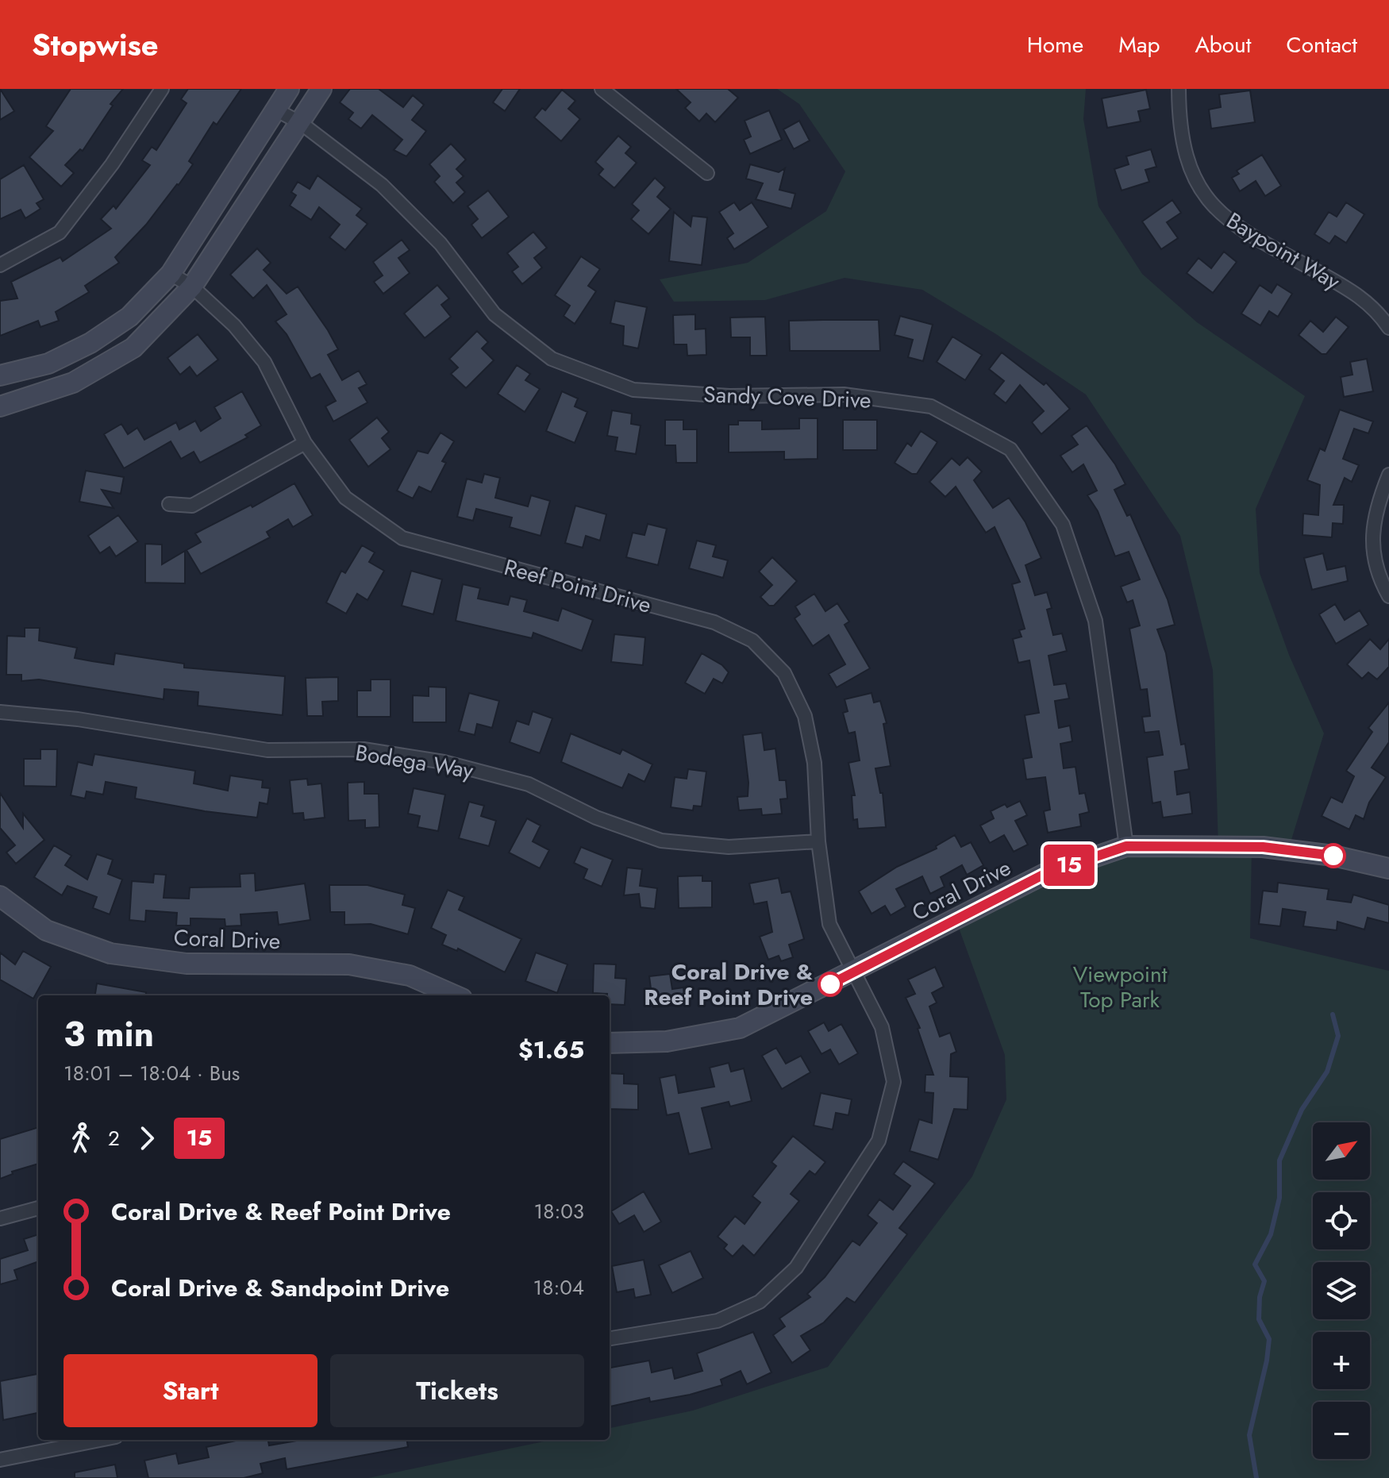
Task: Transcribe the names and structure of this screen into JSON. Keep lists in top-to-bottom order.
{
  "streets": {
    "street": [
      "Baypoint Way",
      "Sandy Cove Drive",
      "Reef Point Drive",
      "Bodega Way",
      "Coral Drive"
    ]
  },
  "crossings": [
    ["Sandy Cove Drive", "Coral Drive"],
    ["Reef Point Drive", "Bodega Way"],
    ["Reef Point Drive", "Coral Drive"]
  ],
  "parks": ["Viewpoint Top Park"],
  "places": ["Coral Drive & Reef Point Drive"],
  "lines": ["bus line 15"],
  "north": "top right",
  "page": {
    "header": "Stopwise",
    "nav": [
      "Home",
      "Map",
      "About",
      "Contact"
    ],
    "on_map": "15",
    "heading": ["3 min", "18:01 – 18:04 · Bus", "$1.65"],
    "legs": ["2", "15"],
    "map_buttons": ["+", "−"],
    "list": [
      {
        "name": "Coral Drive & Reef Point Drive",
        "value": "18:03"
      },
      {
        "name": "Coral Drive & Sandpoint Drive",
        "value": "18:04"
      }
    ],
    "buttons": ["Start", "Tickets"]
  }
}
